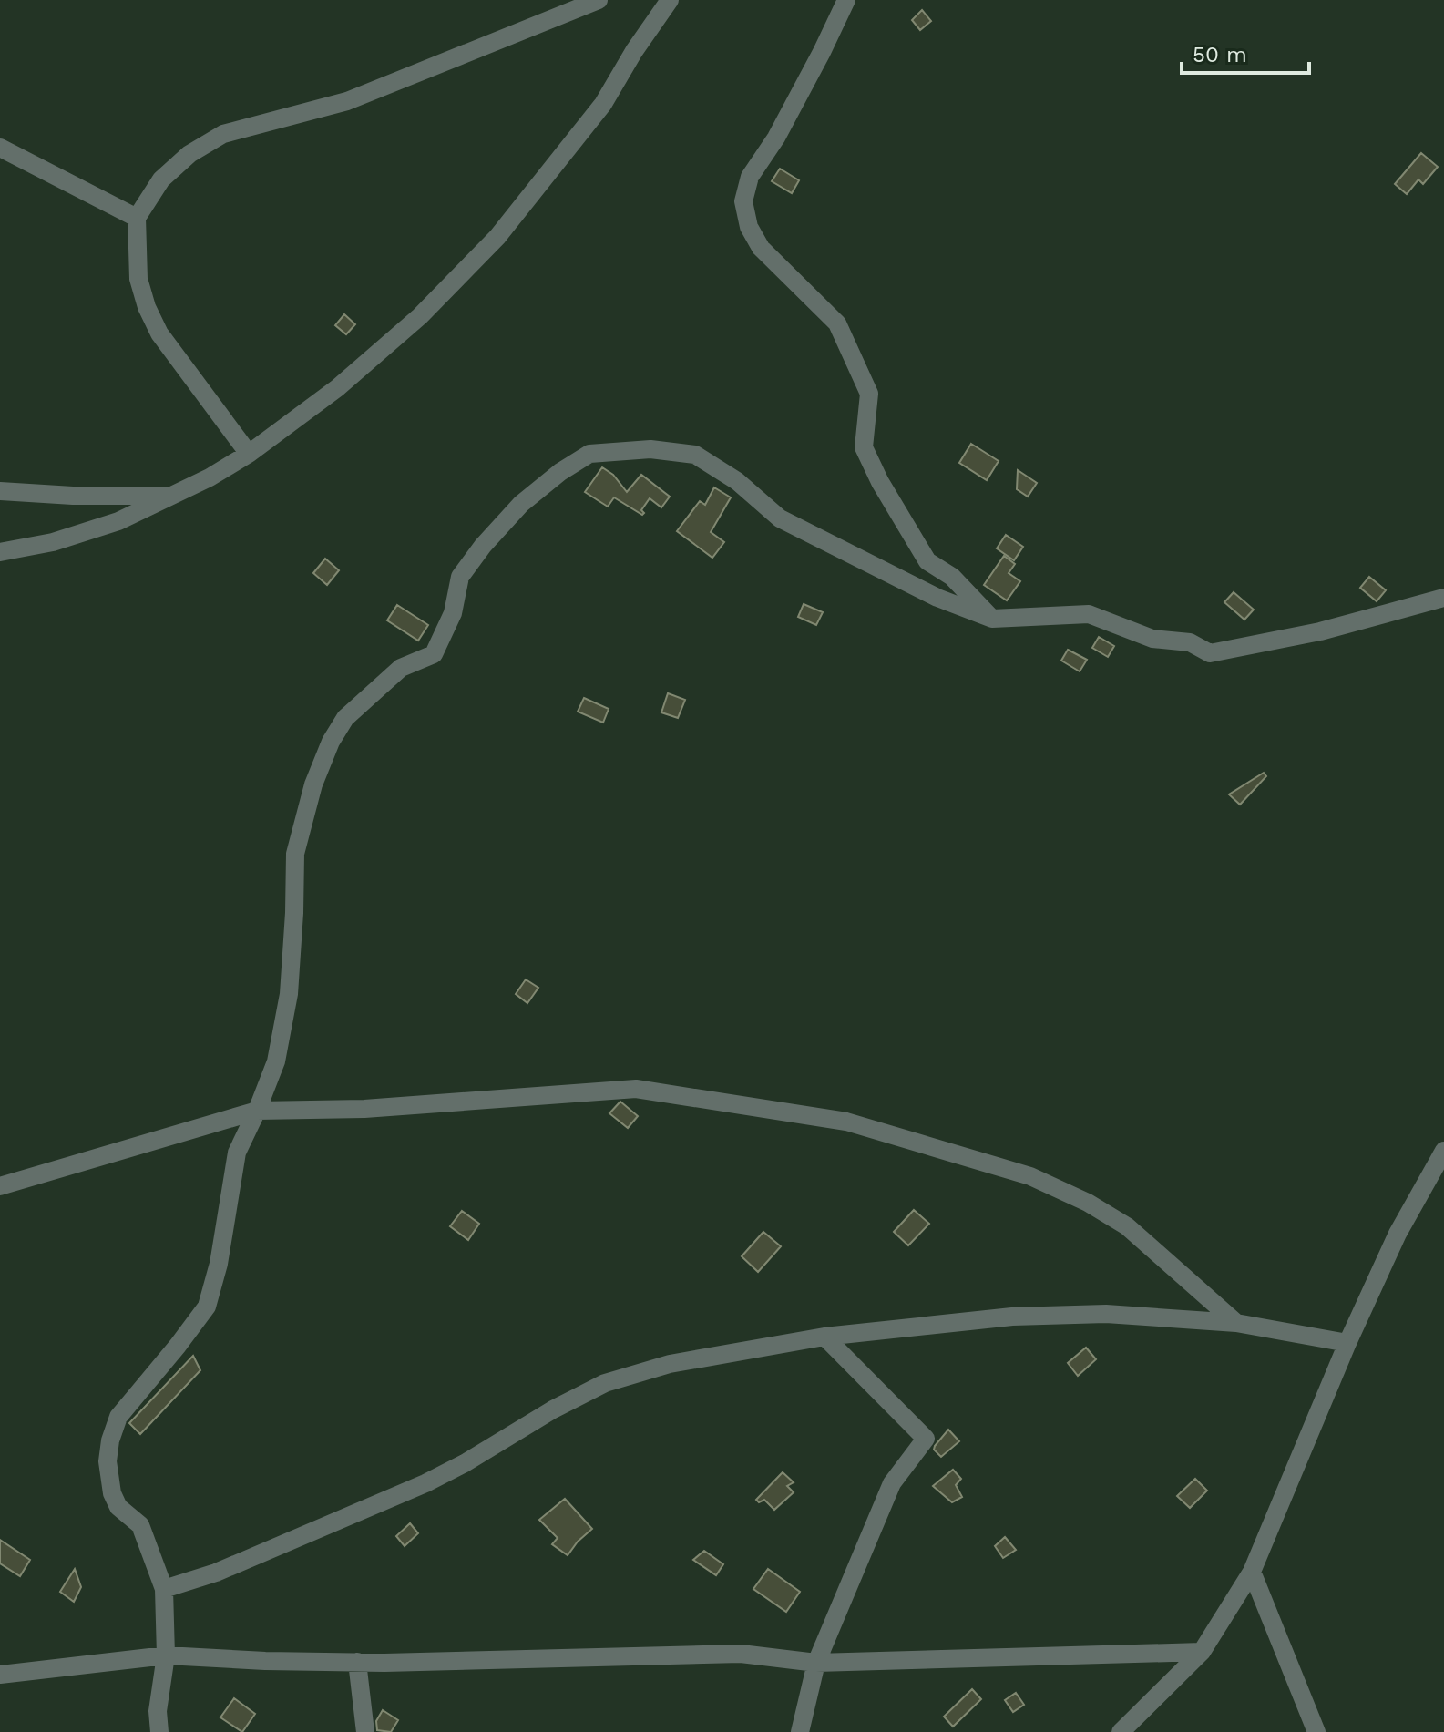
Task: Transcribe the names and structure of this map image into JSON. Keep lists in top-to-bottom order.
{
  "scale_bar": "50 m"
}
